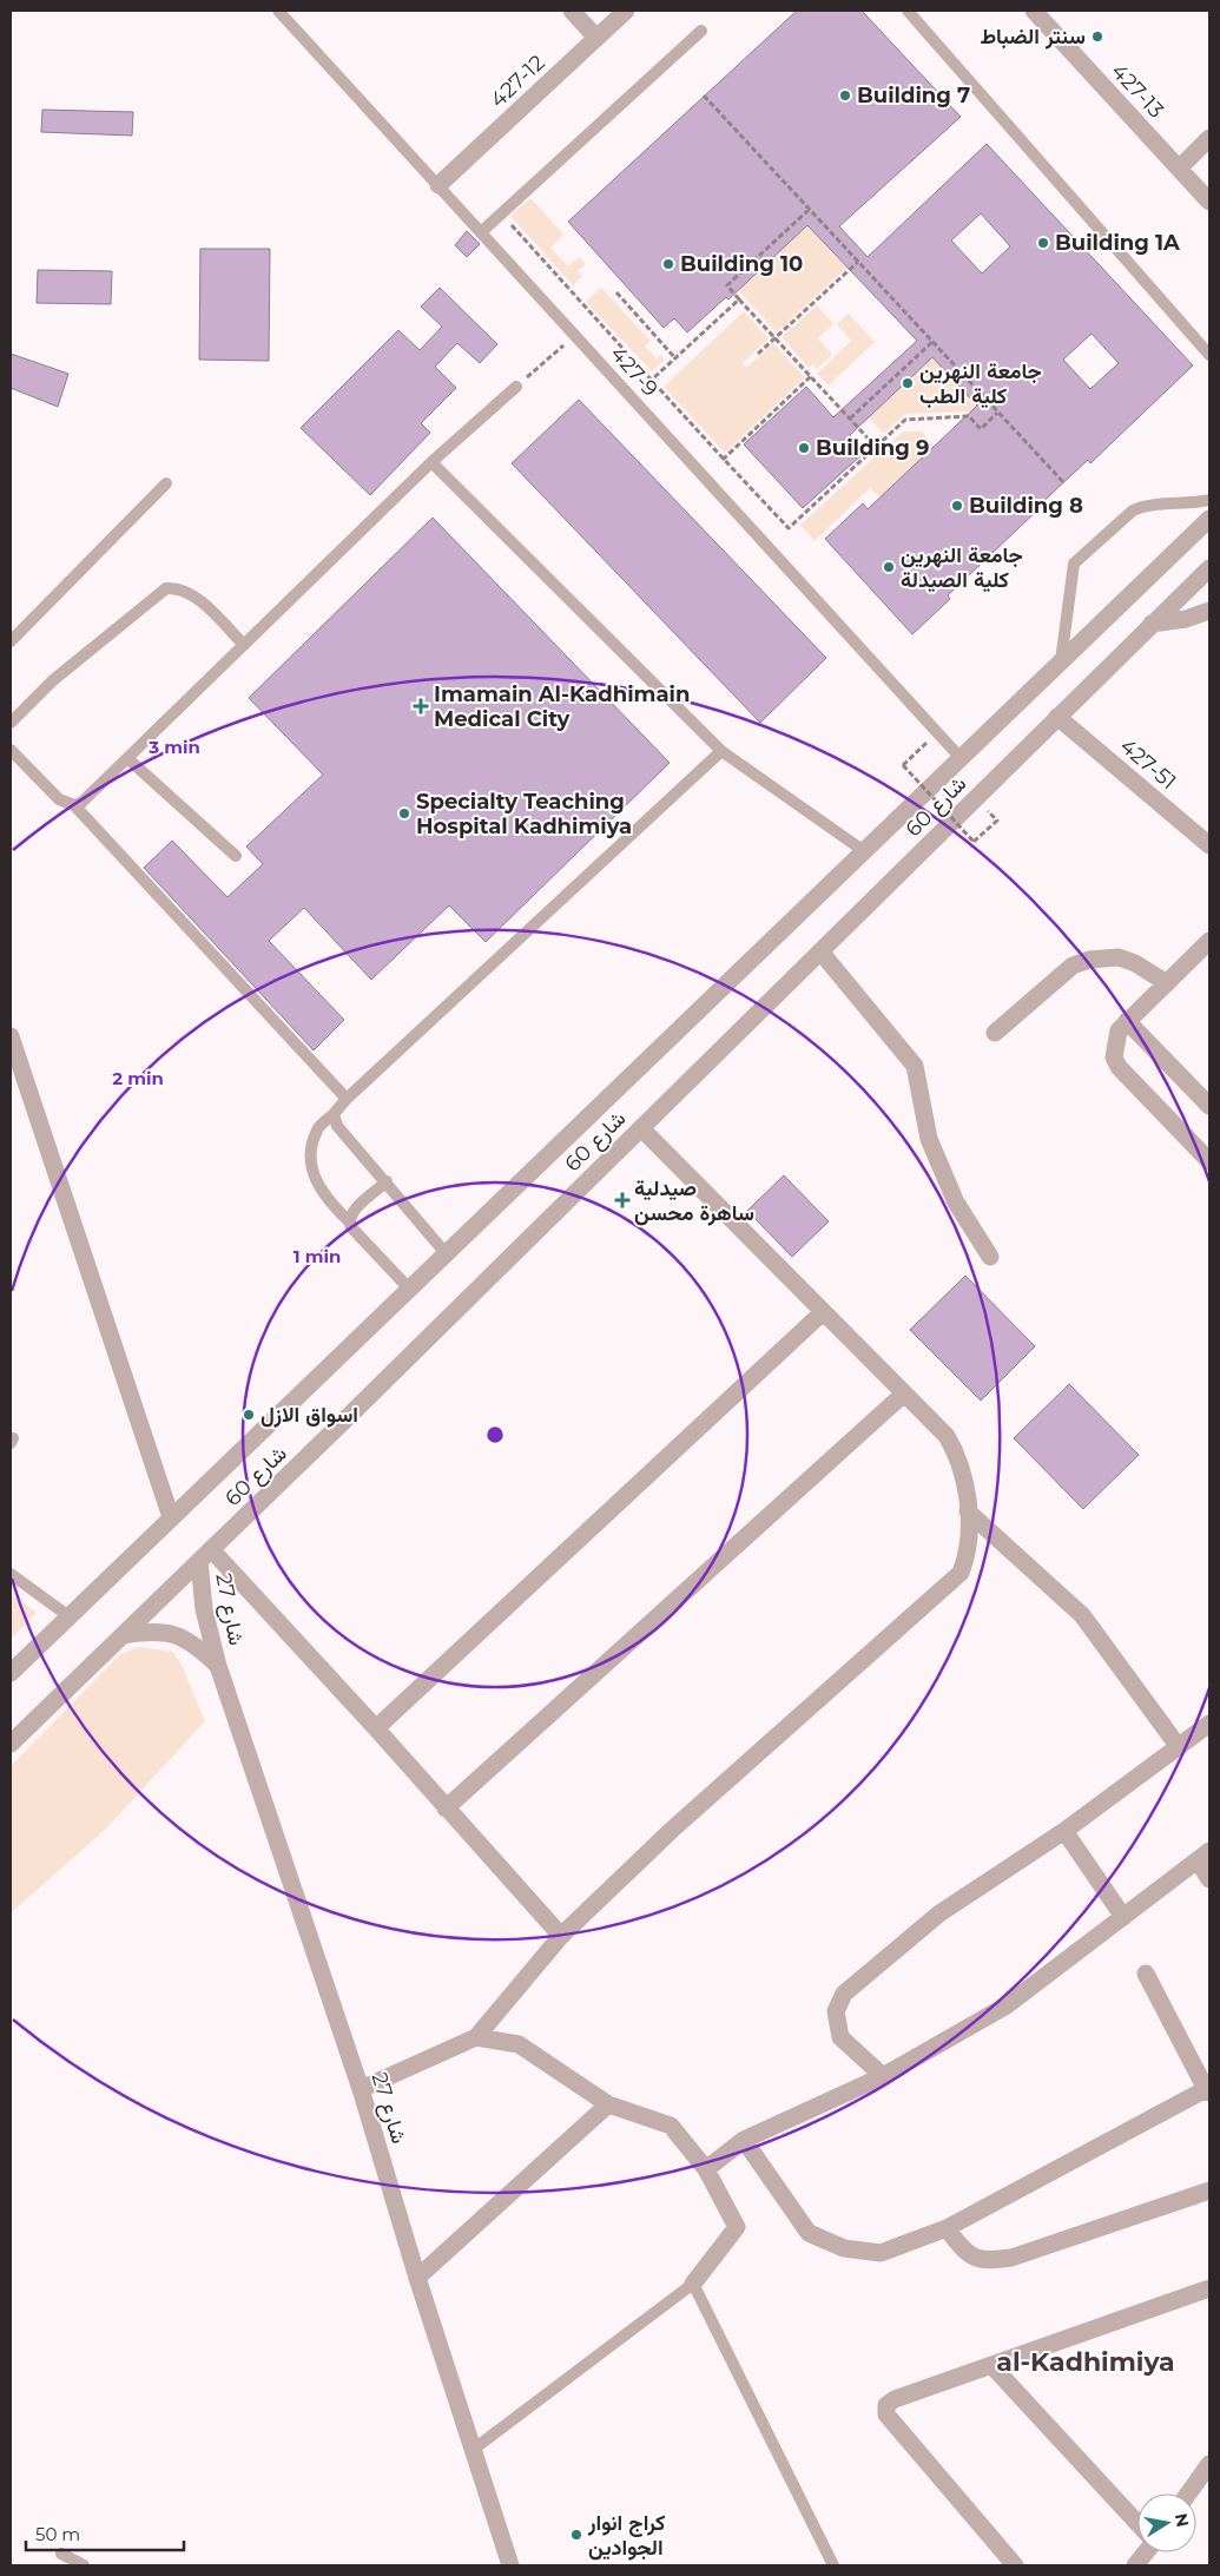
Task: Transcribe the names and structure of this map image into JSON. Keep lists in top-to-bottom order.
{
  "streets": {
    "street": [
      "427-12",
      "427-13",
      "427-51",
      "شارع 60",
      "شارع 27"
    ],
    "lane": ["427-9"]
  },
  "crossings": [
    ["427-12", "427-9"],
    ["427-9", "شارع 60"],
    ["427-51", "شارع 60"],
    ["شارع 60", "شارع 27"]
  ],
  "districts": ["al-Kadhimiya"],
  "places": {
    "other": [
      "سنتر الضباط",
      "Building 7",
      "Building 1A",
      "Building 10",
      "جامعة النهرين كلية الطب",
      "Building 9",
      "Building 8",
      "جامعة النهرين كلية الصيدلة",
      "Specialty Teaching Hospital Kadhimiya",
      "اسواق الازل",
      "كراج انوار الجوادين"
    ],
    "health": ["Imamain Al-Kadhimain Medical City", "صيدلية ساهرة محسن"]
  },
  "scale_bar": "50 m",
  "north": "right",
  "rings": ["3 min", "2 min", "1 min"]
}
